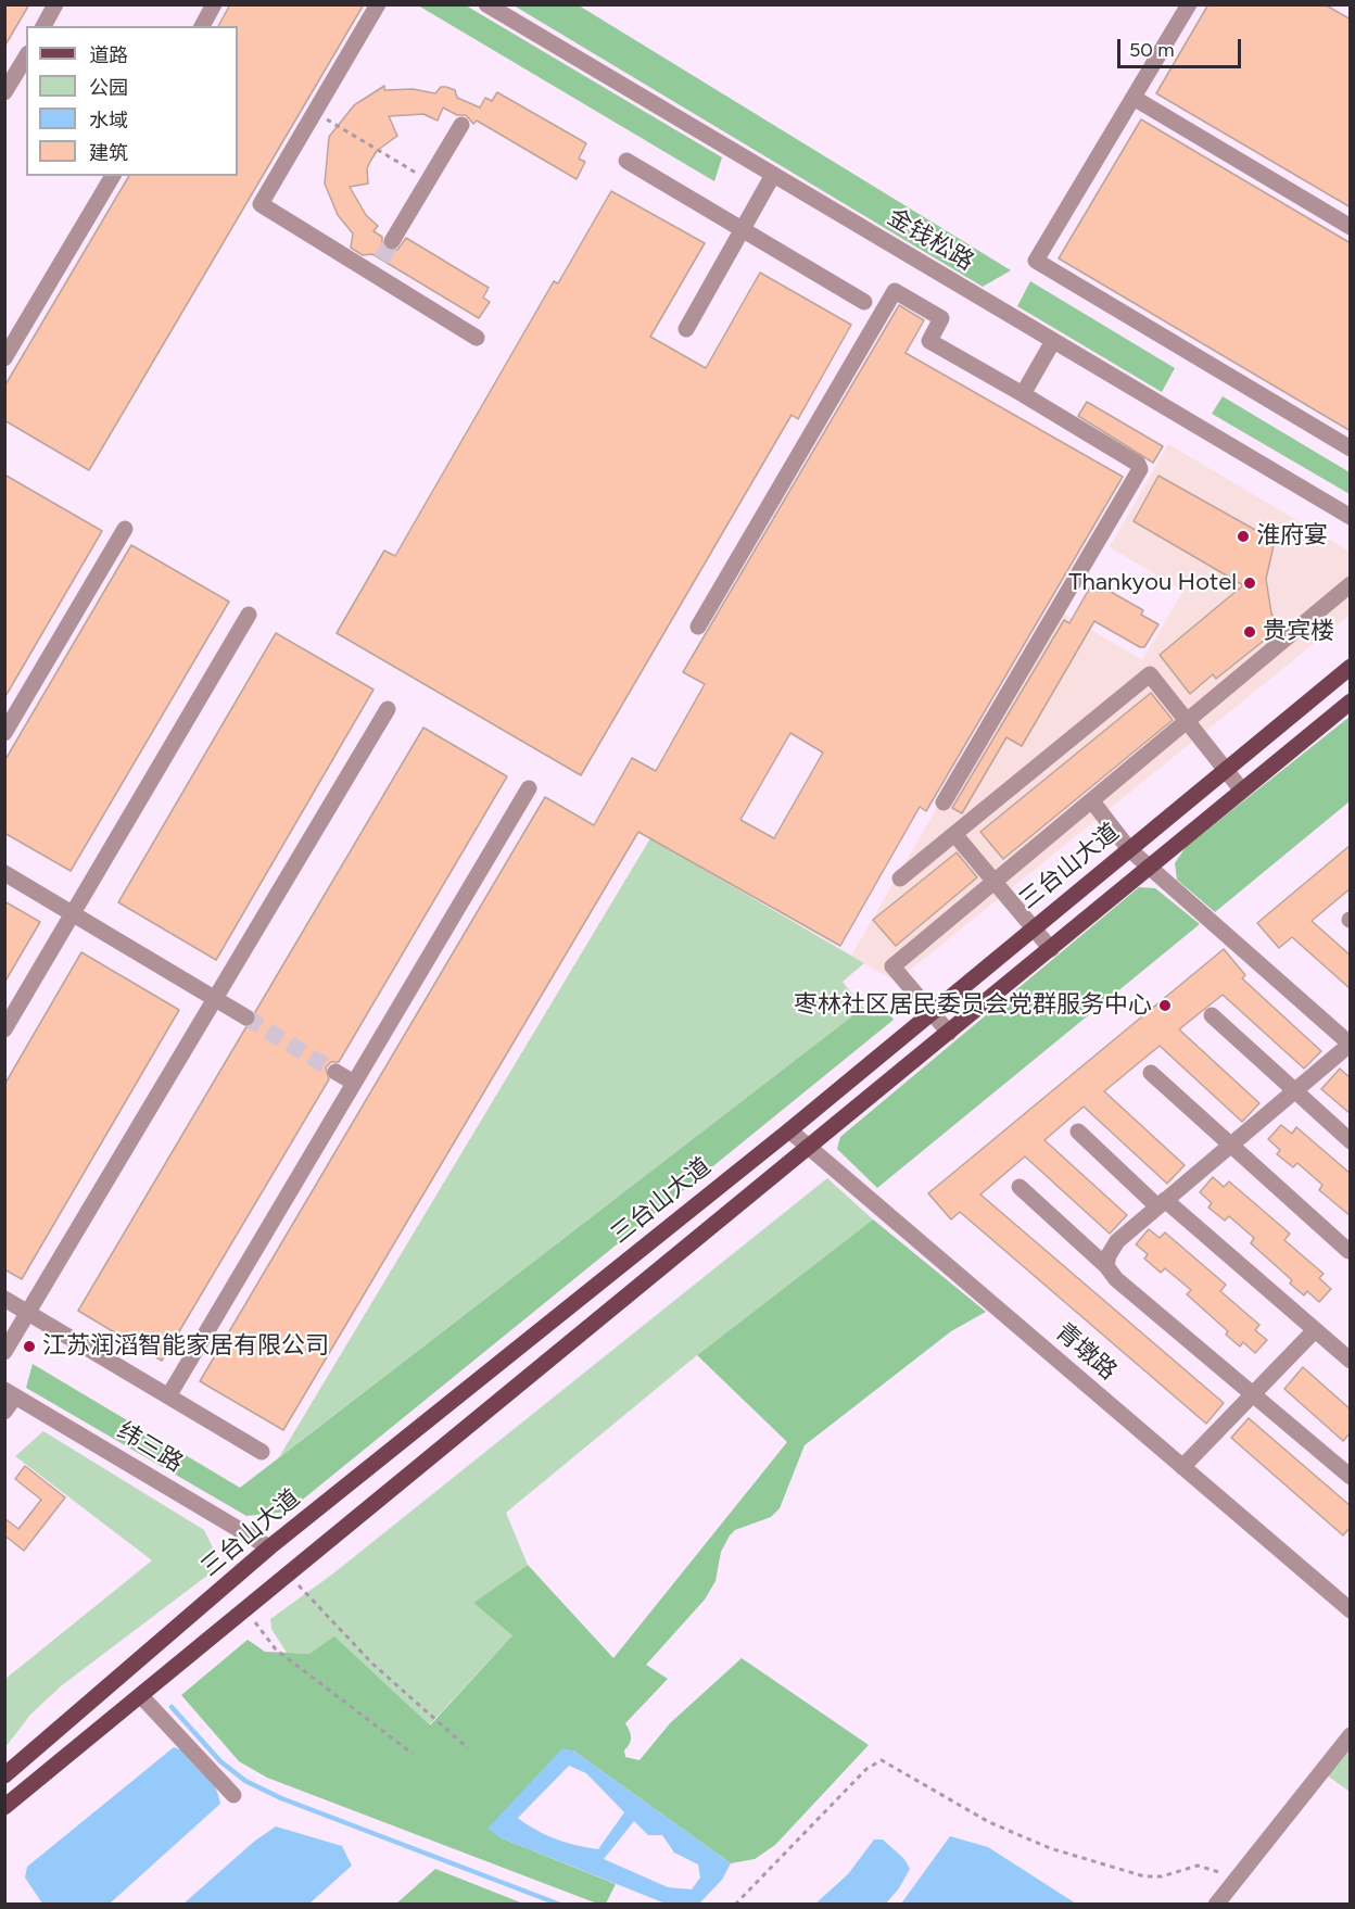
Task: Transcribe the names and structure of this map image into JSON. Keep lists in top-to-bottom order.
{
  "streets": {
    "main road": ["三台山大道"],
    "street": ["金钱松路", "青墩路", "纬三路"]
  },
  "crossings": [
    ["三台山大道", "青墩路"],
    ["三台山大道", "纬三路"]
  ],
  "places": [
    "淮府宴",
    "Thankyou Hotel",
    "贵宾楼",
    "枣林社区居民委员会党群服务中心",
    "江苏润滔智能家居有限公司"
  ],
  "legend": [
    "道路",
    "公园",
    "水域",
    "建筑"
  ],
  "scale_bar": "50 m"
}
